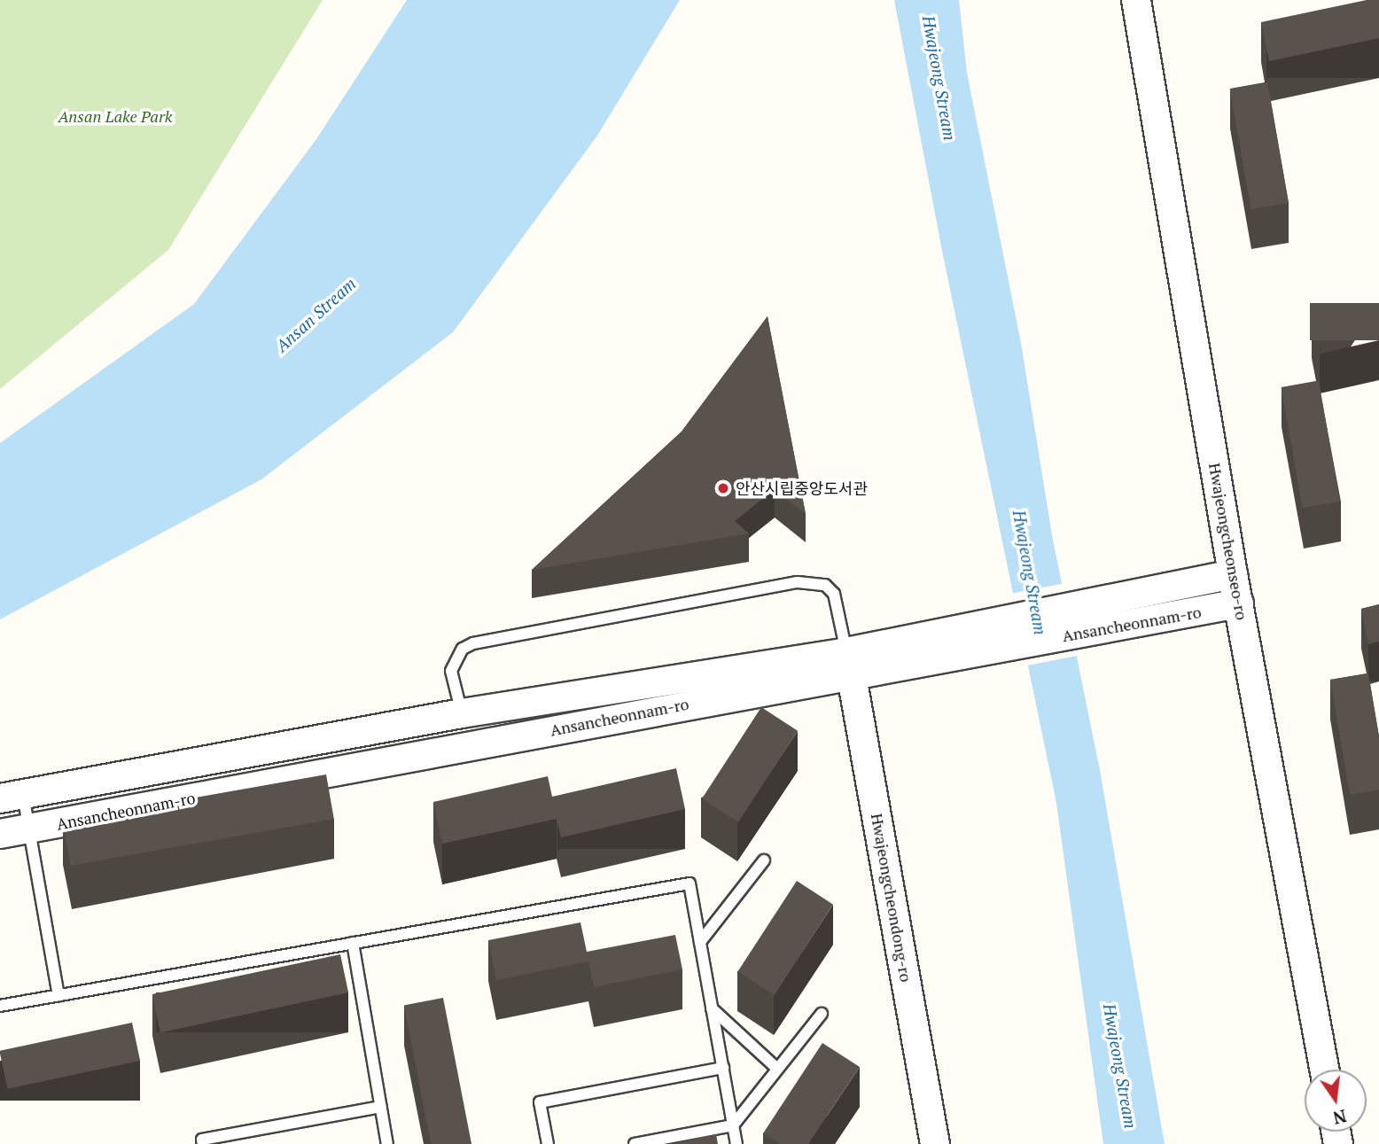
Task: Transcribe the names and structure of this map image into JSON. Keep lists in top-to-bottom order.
{
  "streets": {
    "street": ["Hwajeongcheonseo-ro", "Ansancheonnam-ro", "Hwajeongcheondong-ro"]
  },
  "crossings": [
    ["Hwajeongcheonseo-ro", "Ansancheonnam-ro"],
    ["Ansancheonnam-ro", "Hwajeongcheondong-ro"]
  ],
  "water": ["Hwajeong Stream", "Ansan Stream"],
  "parks": ["Ansan Lake Park"],
  "places": ["안산시립중앙도서관"],
  "north": "bottom"
}
